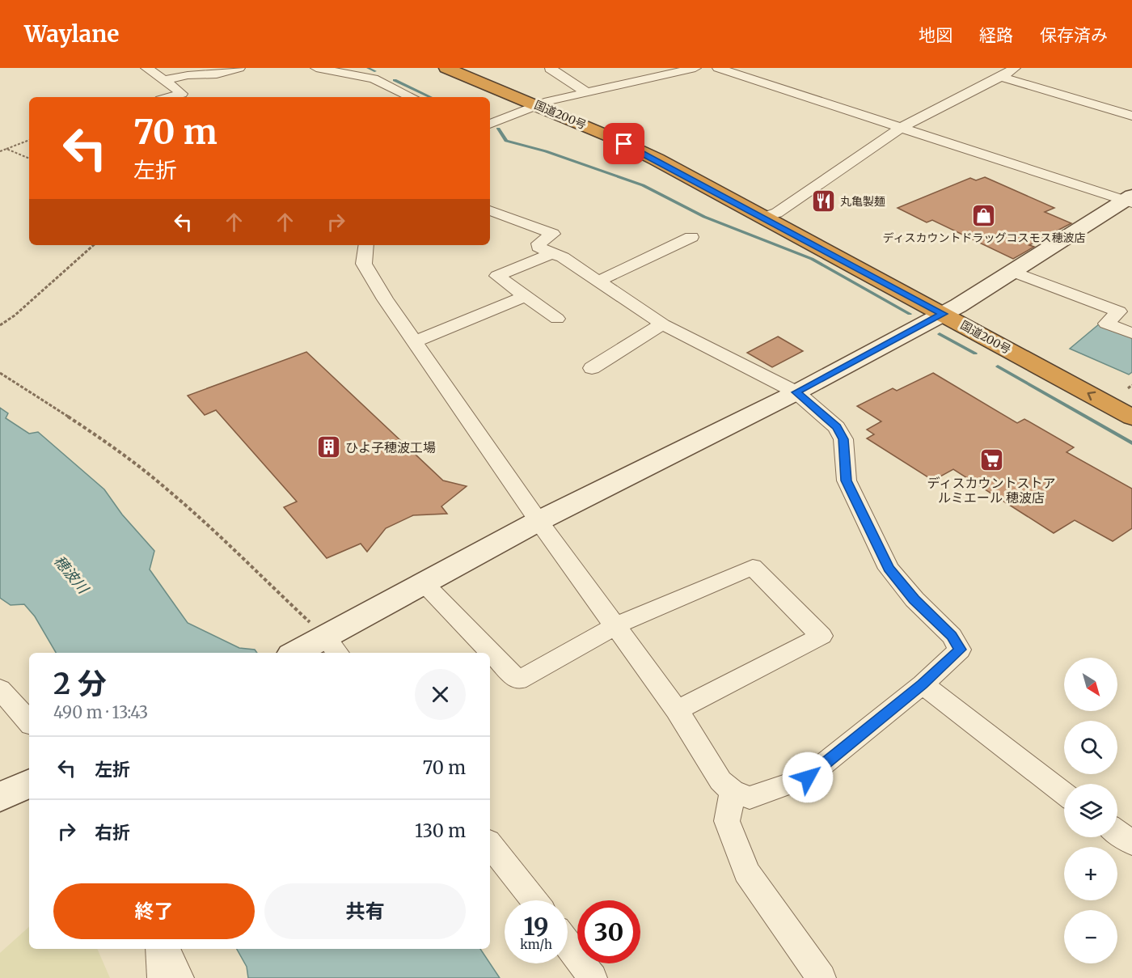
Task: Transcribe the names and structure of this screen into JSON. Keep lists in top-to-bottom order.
{
  "streets": {
    "highway": ["国道200号"]
  },
  "water": ["穂波川"],
  "places": {
    "restaurant": ["丸亀製麺"],
    "shop": ["ディスカウントドラッグコスモス穂波店"],
    "building": ["ひよ子穂波工場"],
    "supermarket": ["ディスカウントストア ルミエール 穂波店"]
  },
  "north": "bottom right",
  "page": {
    "header": "Waylane",
    "nav": ["地図", "経路", "保存済み"],
    "turn": ["70 m", "左折"],
    "heading": ["2 分", "490 m · 13:43"],
    "map_buttons": ["+", "−"],
    "list": [
      {
        "name": "左折",
        "value": "70 m"
      },
      {
        "name": "右折",
        "value": "130 m"
      }
    ],
    "buttons": ["終了", "共有"],
    "speed": "19 km/h",
    "limit": "30"
  }
}
